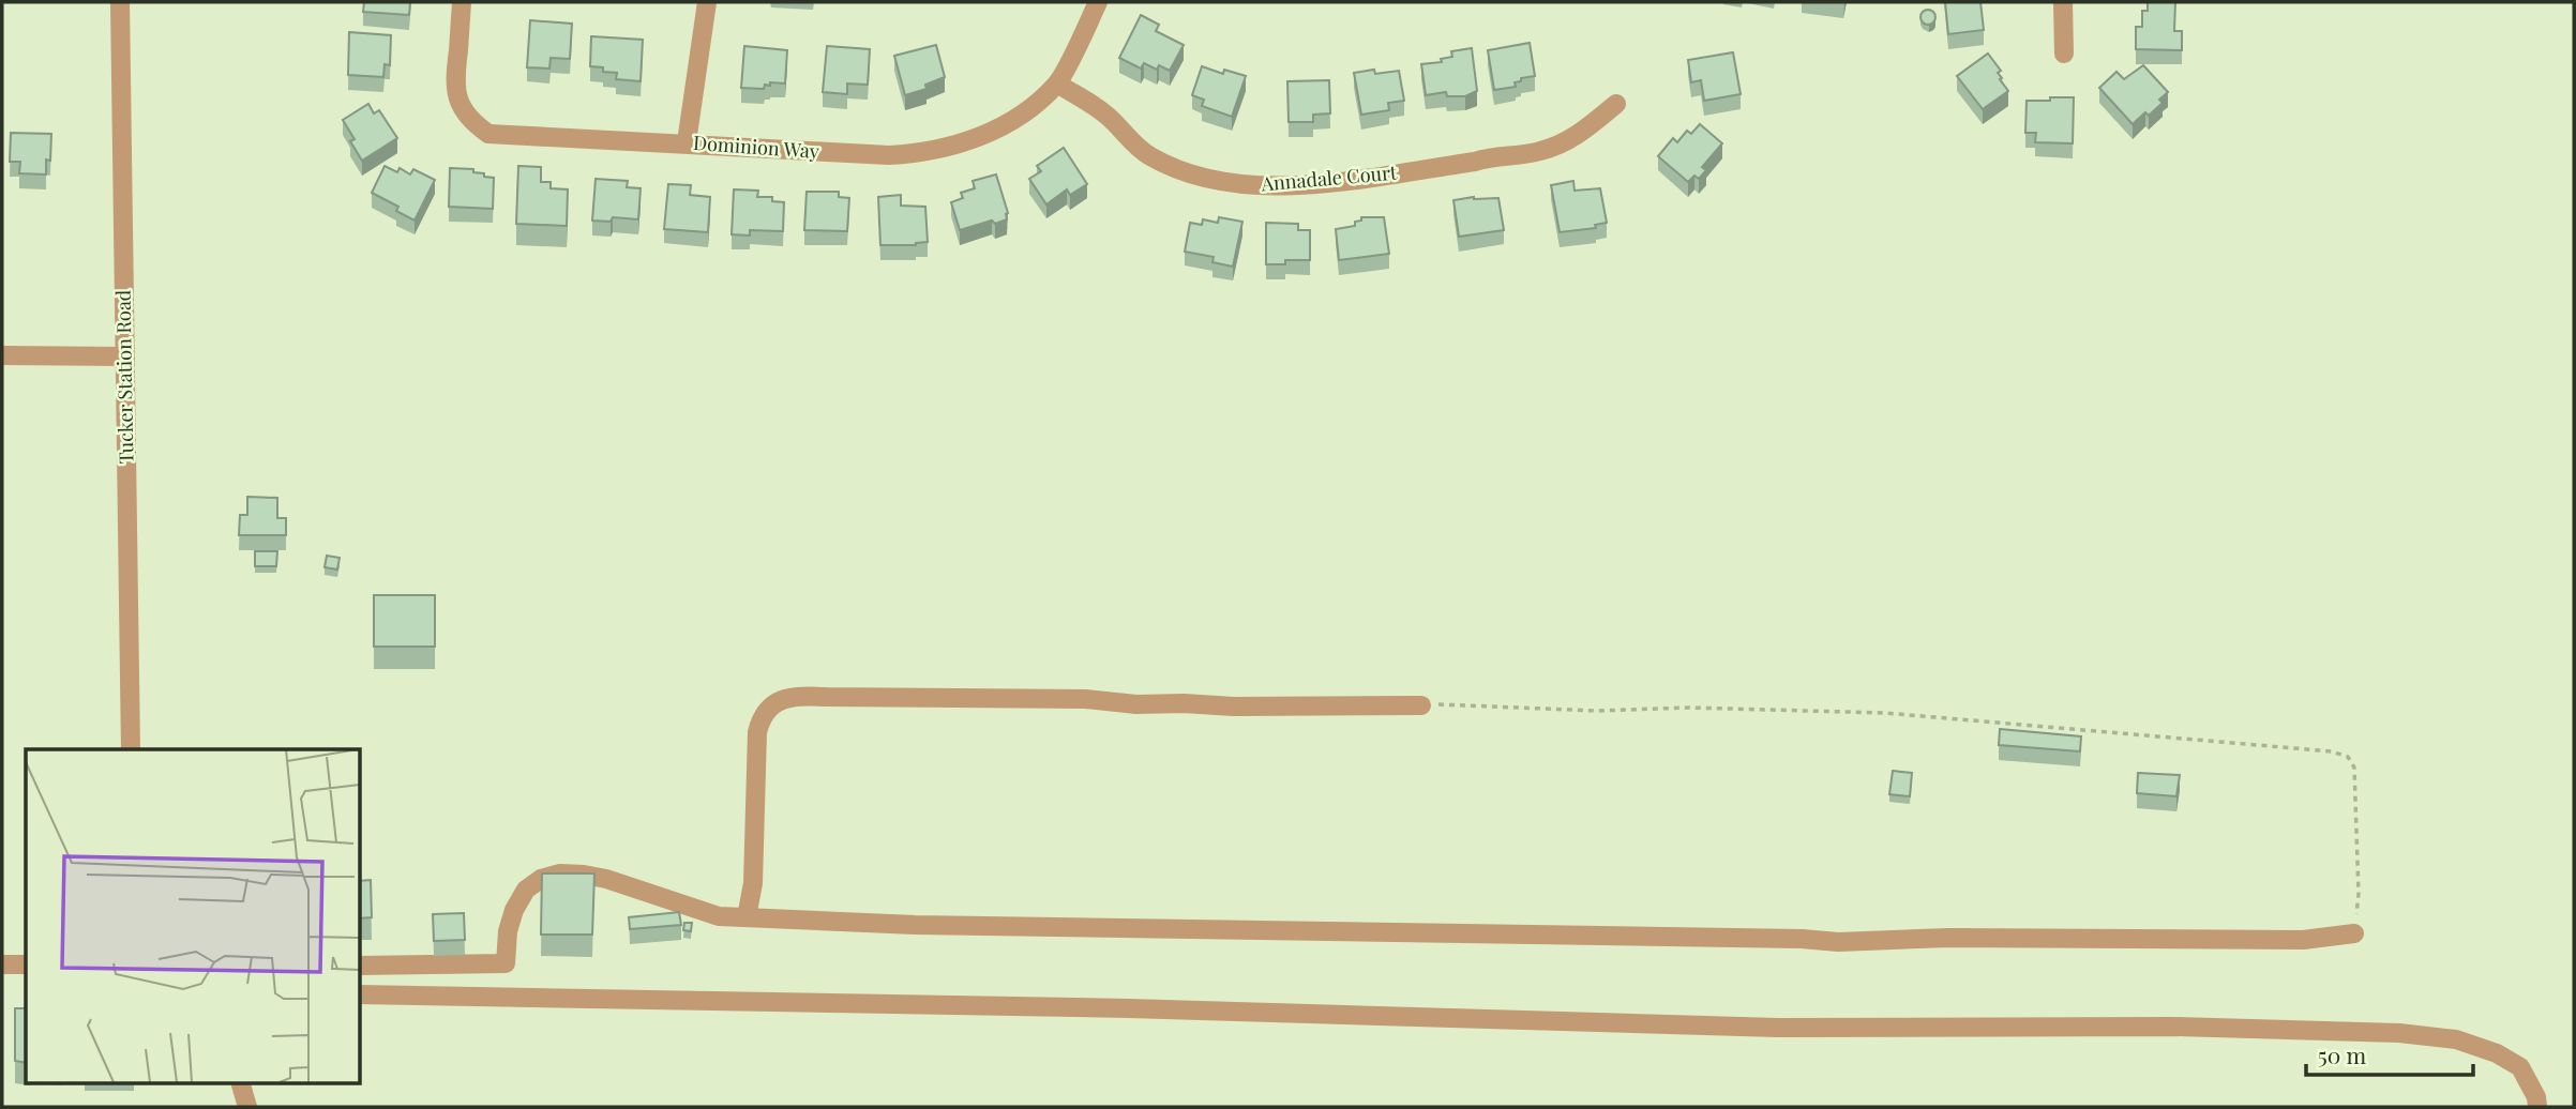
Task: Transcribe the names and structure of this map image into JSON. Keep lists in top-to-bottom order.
{
  "streets": {
    "street": ["Dominion Way", "Annadale Court", "Tucker Station Road"]
  },
  "crossings": [
    ["Dominion Way", "Annadale Court"]
  ],
  "scale_bar": "50 m"
}
